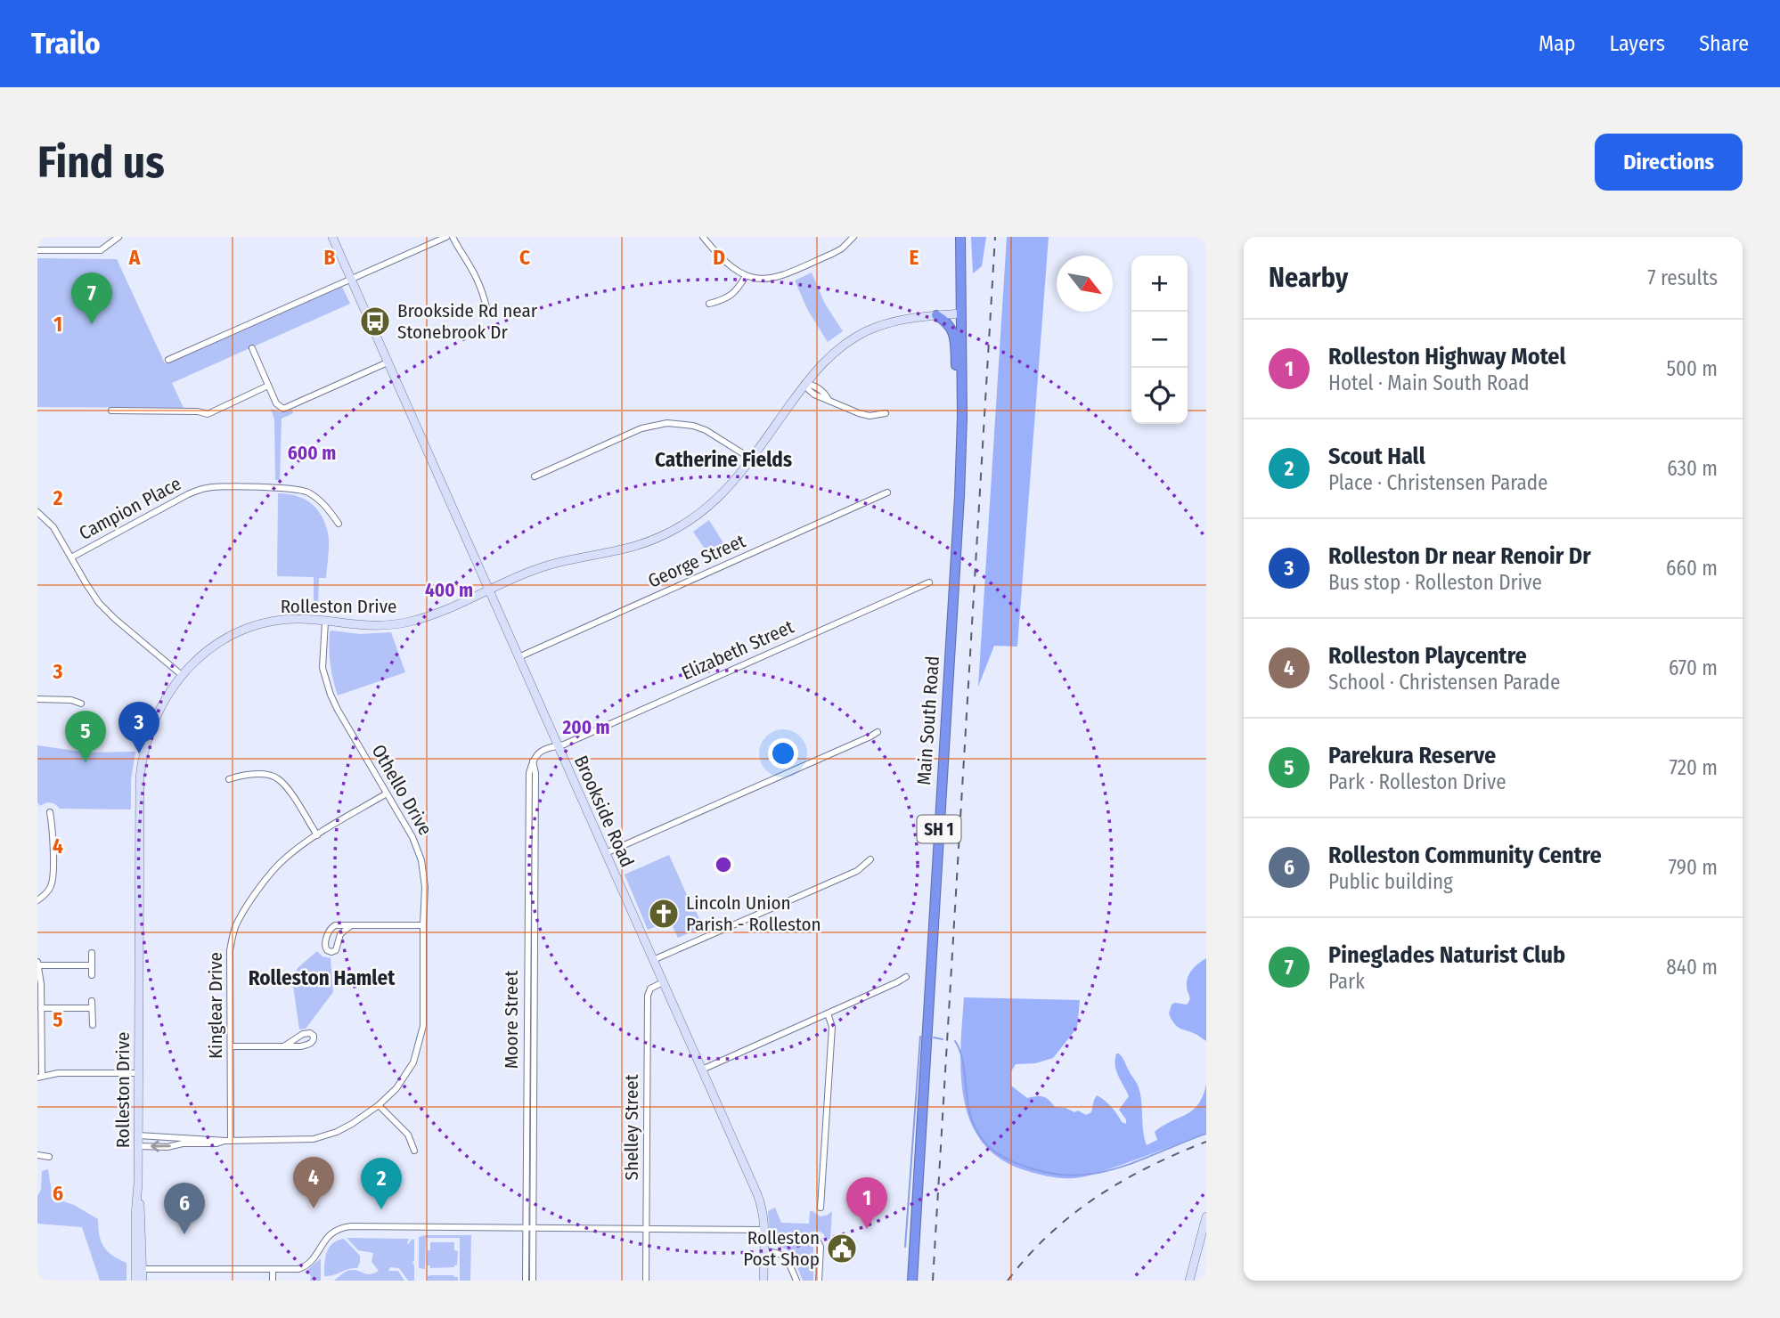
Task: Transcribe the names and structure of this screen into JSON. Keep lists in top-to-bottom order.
{
  "streets": {
    "highway": ["Main South Road", "SH 1"],
    "main road": ["Rolleston Drive", "Brookside Road"],
    "street": [
      "Campion Place",
      "George Street",
      "Elizabeth Street",
      "Othello Drive",
      "Kinglear Drive",
      "Moore Street",
      "Shelley Street"
    ]
  },
  "crossings": [
    ["George Street", "Brookside Road"],
    ["Rolleston Drive", "Main South Road"],
    ["Rolleston Drive", "Othello Drive"],
    ["Rolleston Drive", "Brookside Road"],
    ["Elizabeth Street", "Brookside Road"],
    ["Elizabeth Street", "Moore Street"],
    ["Othello Drive", "Kinglear Drive"],
    ["Brookside Road", "Moore Street"],
    ["Brookside Road", "Shelley Street"]
  ],
  "districts": ["Catherine Fields", "Rolleston Hamlet"],
  "places": {
    "bus stop": ["Brookside Rd near Stonebrook Dr"],
    "church": ["Lincoln Union Parish - Rolleston"],
    "public building": ["Rolleston Post Shop"]
  },
  "north": "bottom right",
  "page": {
    "header": "Trailo",
    "nav": ["Map", "Layers", "Share"],
    "buttons": "Directions",
    "title": "Find us",
    "heading": ["Nearby", "7 results"],
    "map_buttons": ["+", "−"],
    "pins": [
      "7",
      "3",
      "5",
      "4",
      "2",
      "1",
      "6"
    ],
    "list": [
      {
        "mark": "1",
        "name": "Rolleston Highway Motel",
        "note": "Hotel · Main South Road",
        "value": "500 m"
      },
      {
        "mark": "2",
        "name": "Scout Hall",
        "note": "Place · Christensen Parade",
        "value": "630 m"
      },
      {
        "mark": "3",
        "name": "Rolleston Dr near Renoir Dr",
        "note": "Bus stop · Rolleston Drive",
        "value": "660 m"
      },
      {
        "mark": "4",
        "name": "Rolleston Playcentre",
        "note": "School · Christensen Parade",
        "value": "670 m"
      },
      {
        "mark": "5",
        "name": "Parekura Reserve",
        "note": "Park · Rolleston Drive",
        "value": "720 m"
      },
      {
        "mark": "6",
        "name": "Rolleston Community Centre",
        "note": "Public building",
        "value": "790 m"
      },
      {
        "mark": "7",
        "name": "Pineglades Naturist Club",
        "note": "Park",
        "value": "840 m"
      }
    ]
  },
  "grid": {
    "columns": [
      "A",
      "B",
      "C",
      "D",
      "E"
    ],
    "rows": [
      "1",
      "2",
      "3",
      "4",
      "5",
      "6"
    ]
  },
  "rings": ["600 m", "400 m", "200 m"]
}
